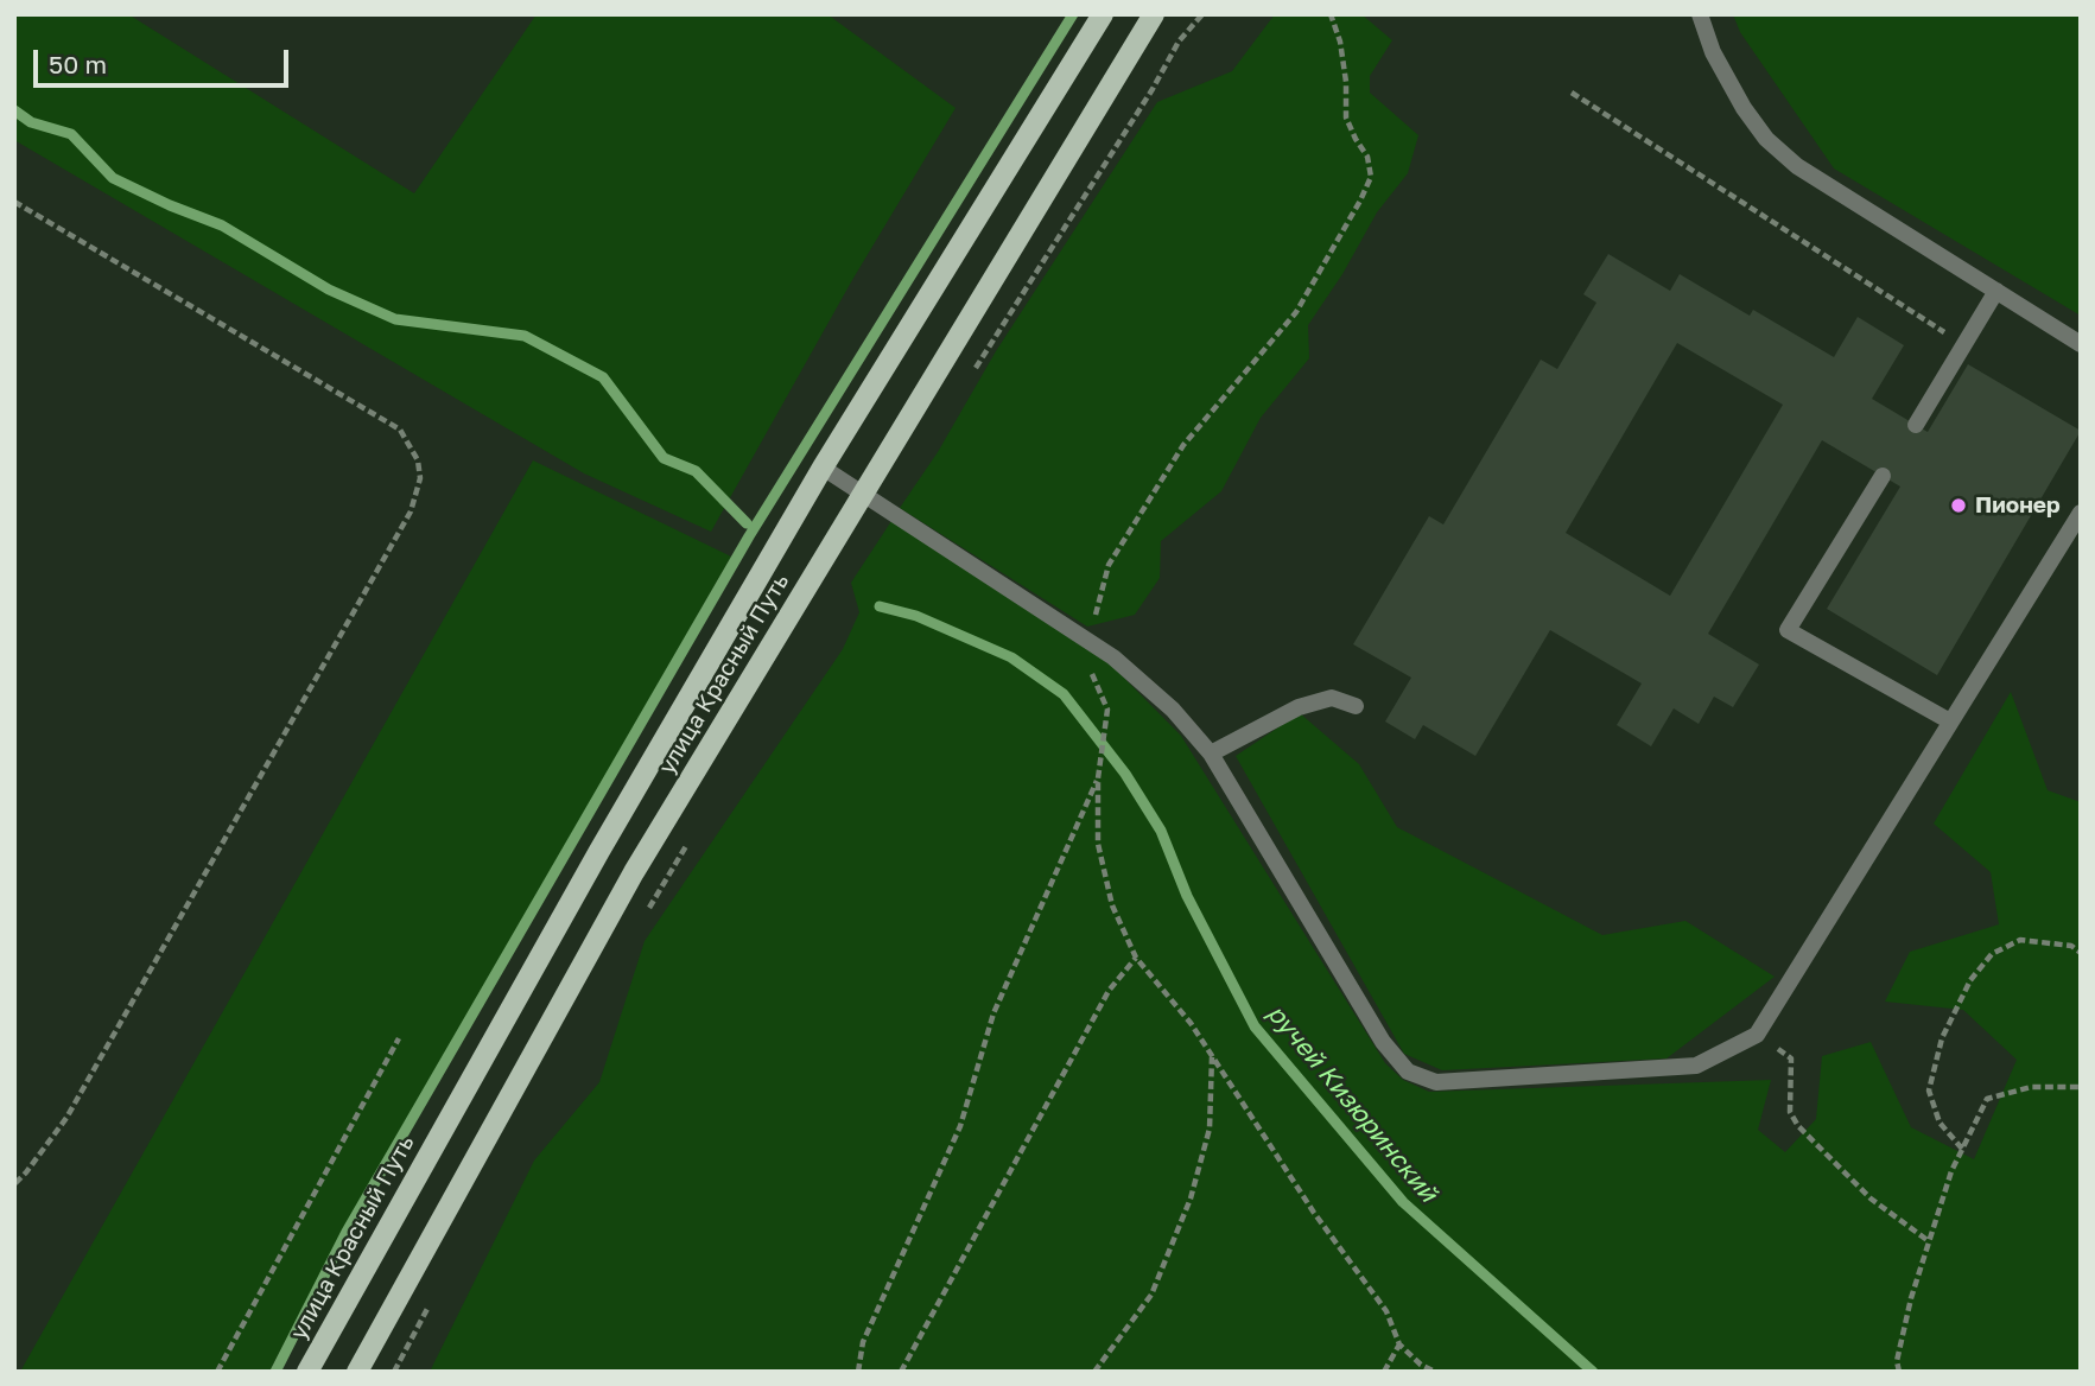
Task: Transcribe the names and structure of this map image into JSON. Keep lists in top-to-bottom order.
{
  "streets": {
    "main road": ["улица Красный Путь"]
  },
  "water": ["ручей Кизюринский"],
  "places": ["Пионер"],
  "scale_bar": "50 m"
}
